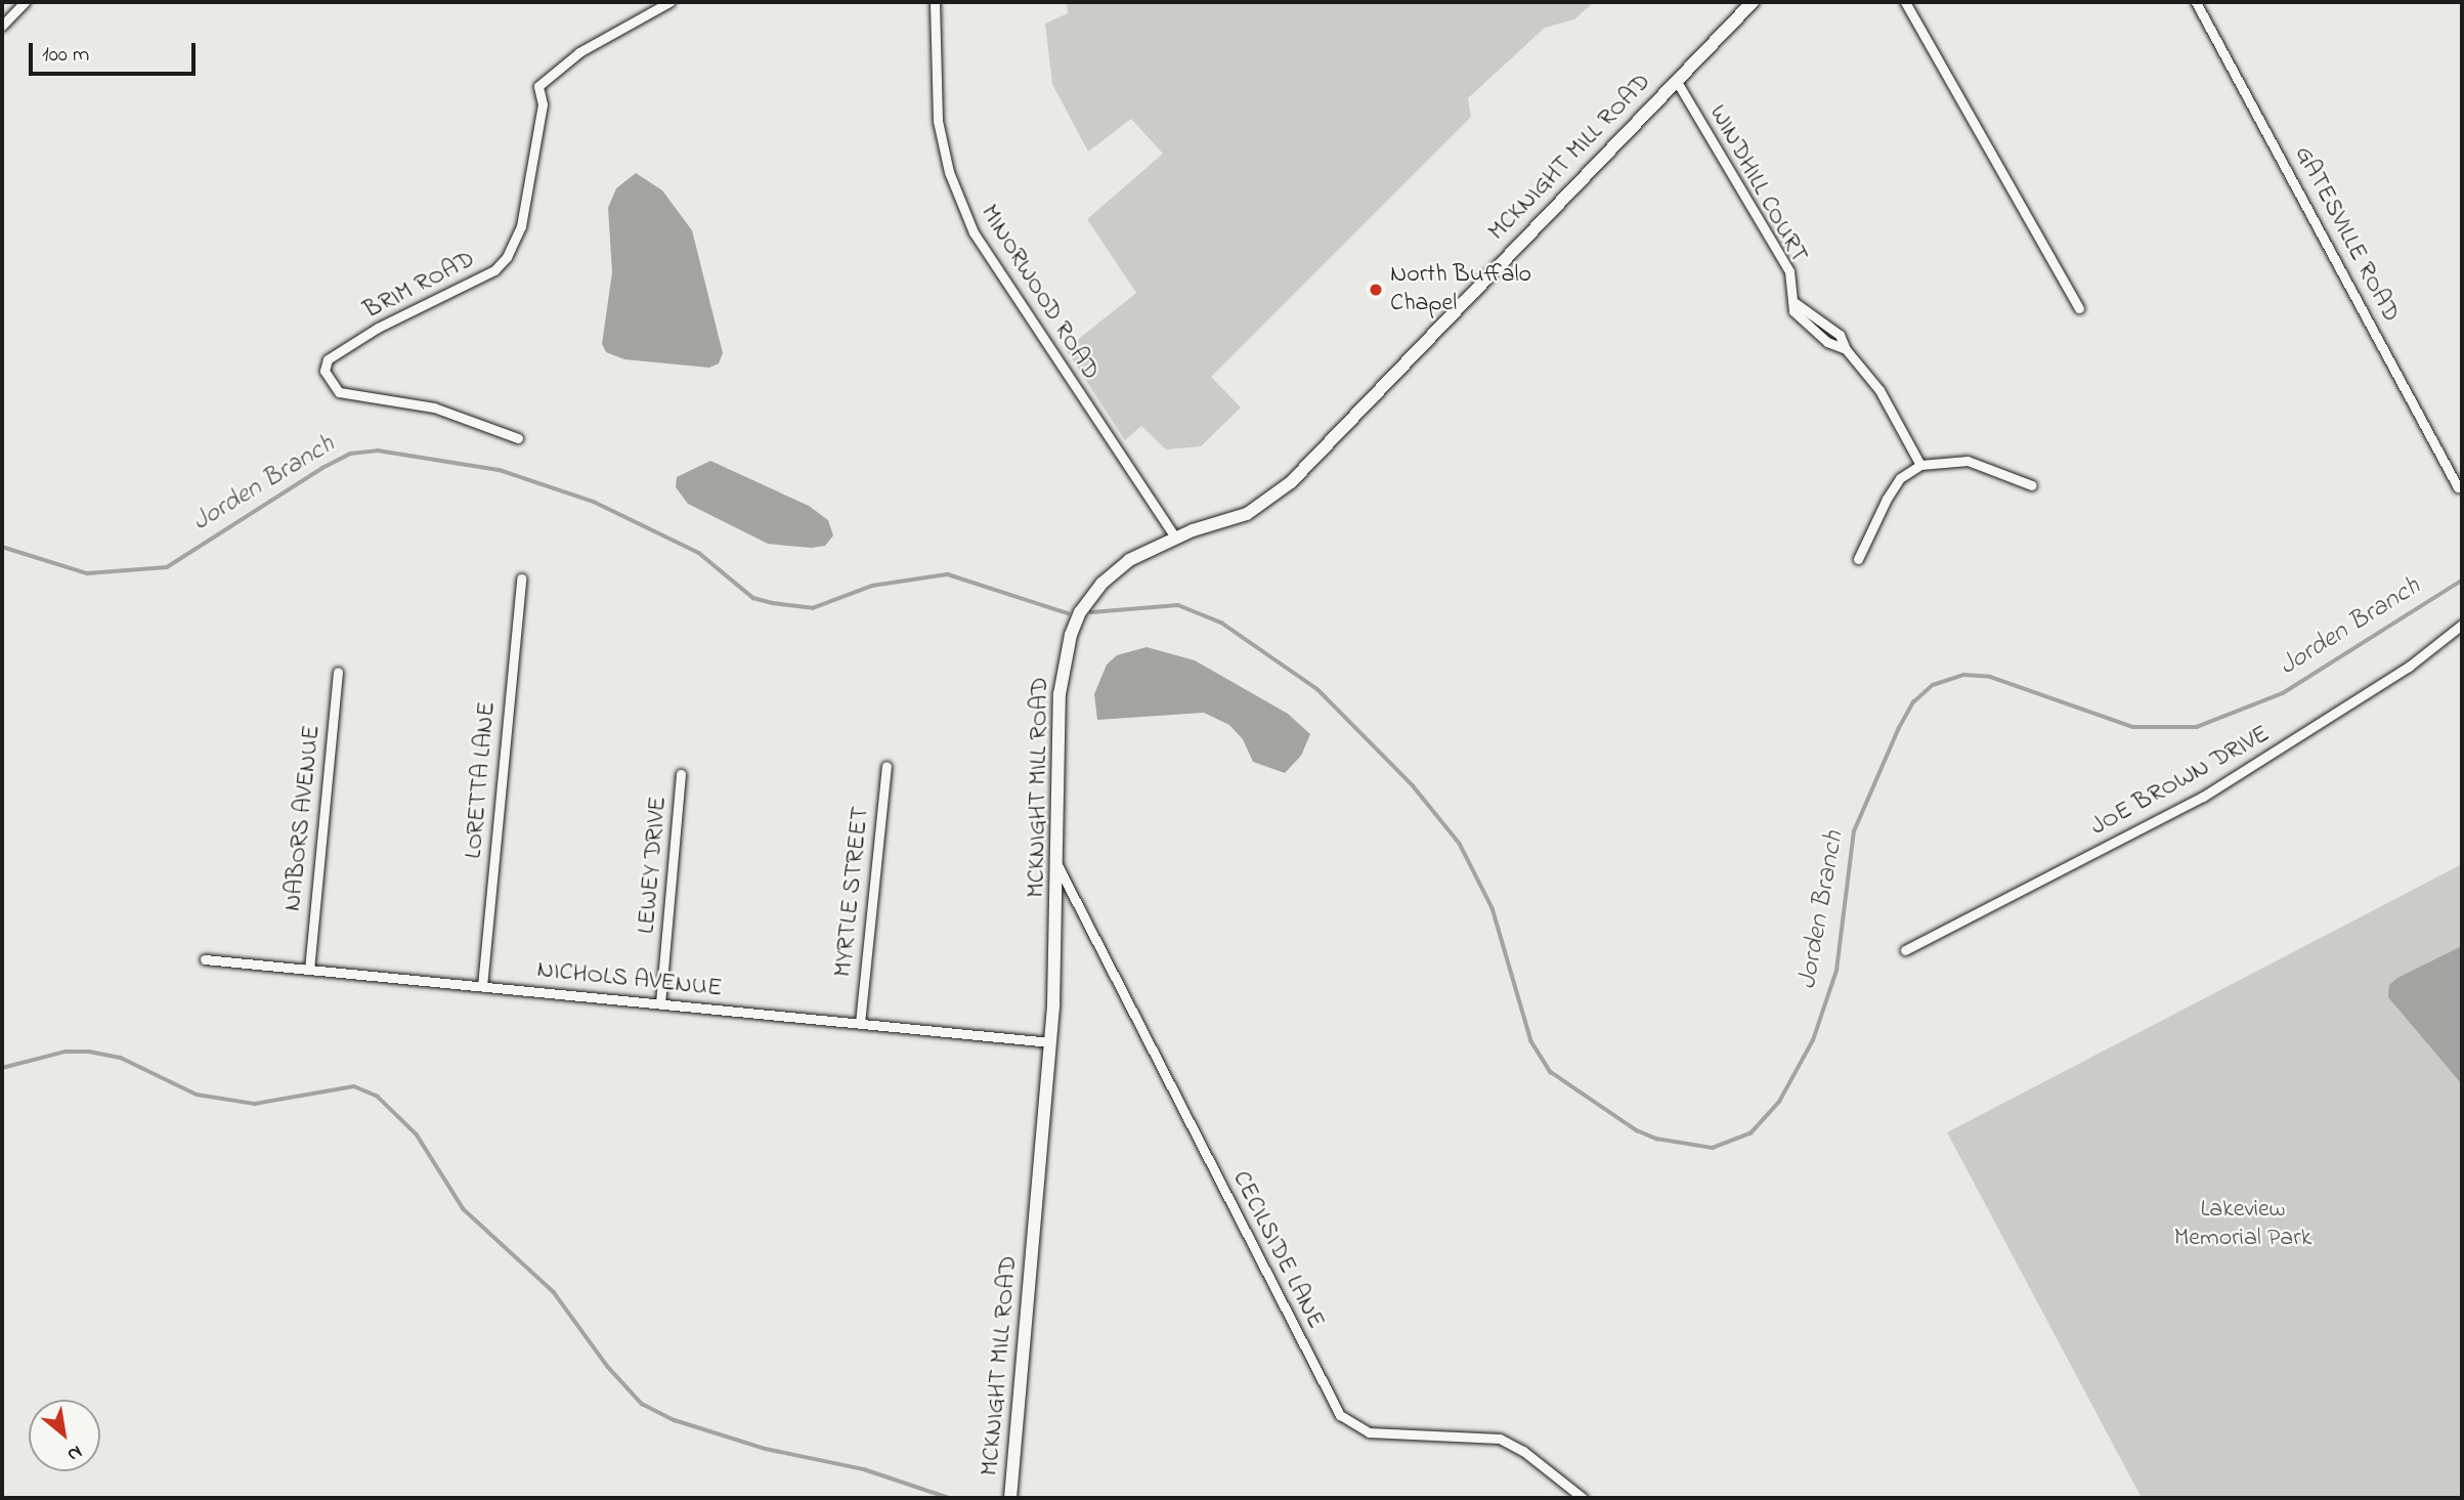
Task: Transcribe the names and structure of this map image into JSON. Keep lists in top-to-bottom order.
{
  "streets": {
    "street": [
      "MCKNIGHT MILL ROAD",
      "WINDHILL COURT",
      "GATESVILLE ROAD",
      "BRIM ROAD",
      "MINORWOOD ROAD",
      "LORETTA LANE",
      "JOE BROWN DRIVE",
      "NABORS AVENUE",
      "LEWEY DRIVE",
      "MYRTLE STREET",
      "NICHOLS AVENUE",
      "CECILSIDE LANE"
    ]
  },
  "crossings": [
    ["MCKNIGHT MILL ROAD", "WINDHILL COURT"],
    ["MCKNIGHT MILL ROAD", "MINORWOOD ROAD"],
    ["MCKNIGHT MILL ROAD", "NICHOLS AVENUE"],
    ["MCKNIGHT MILL ROAD", "CECILSIDE LANE"],
    ["LORETTA LANE", "NICHOLS AVENUE"],
    ["NABORS AVENUE", "NICHOLS AVENUE"],
    ["LEWEY DRIVE", "NICHOLS AVENUE"],
    ["MYRTLE STREET", "NICHOLS AVENUE"]
  ],
  "water": ["Jorden Branch"],
  "parks": ["Lakeview Memorial Park"],
  "places": ["North Buffalo Chapel"],
  "scale_bar": "100 m",
  "north": "bottom right"
}
